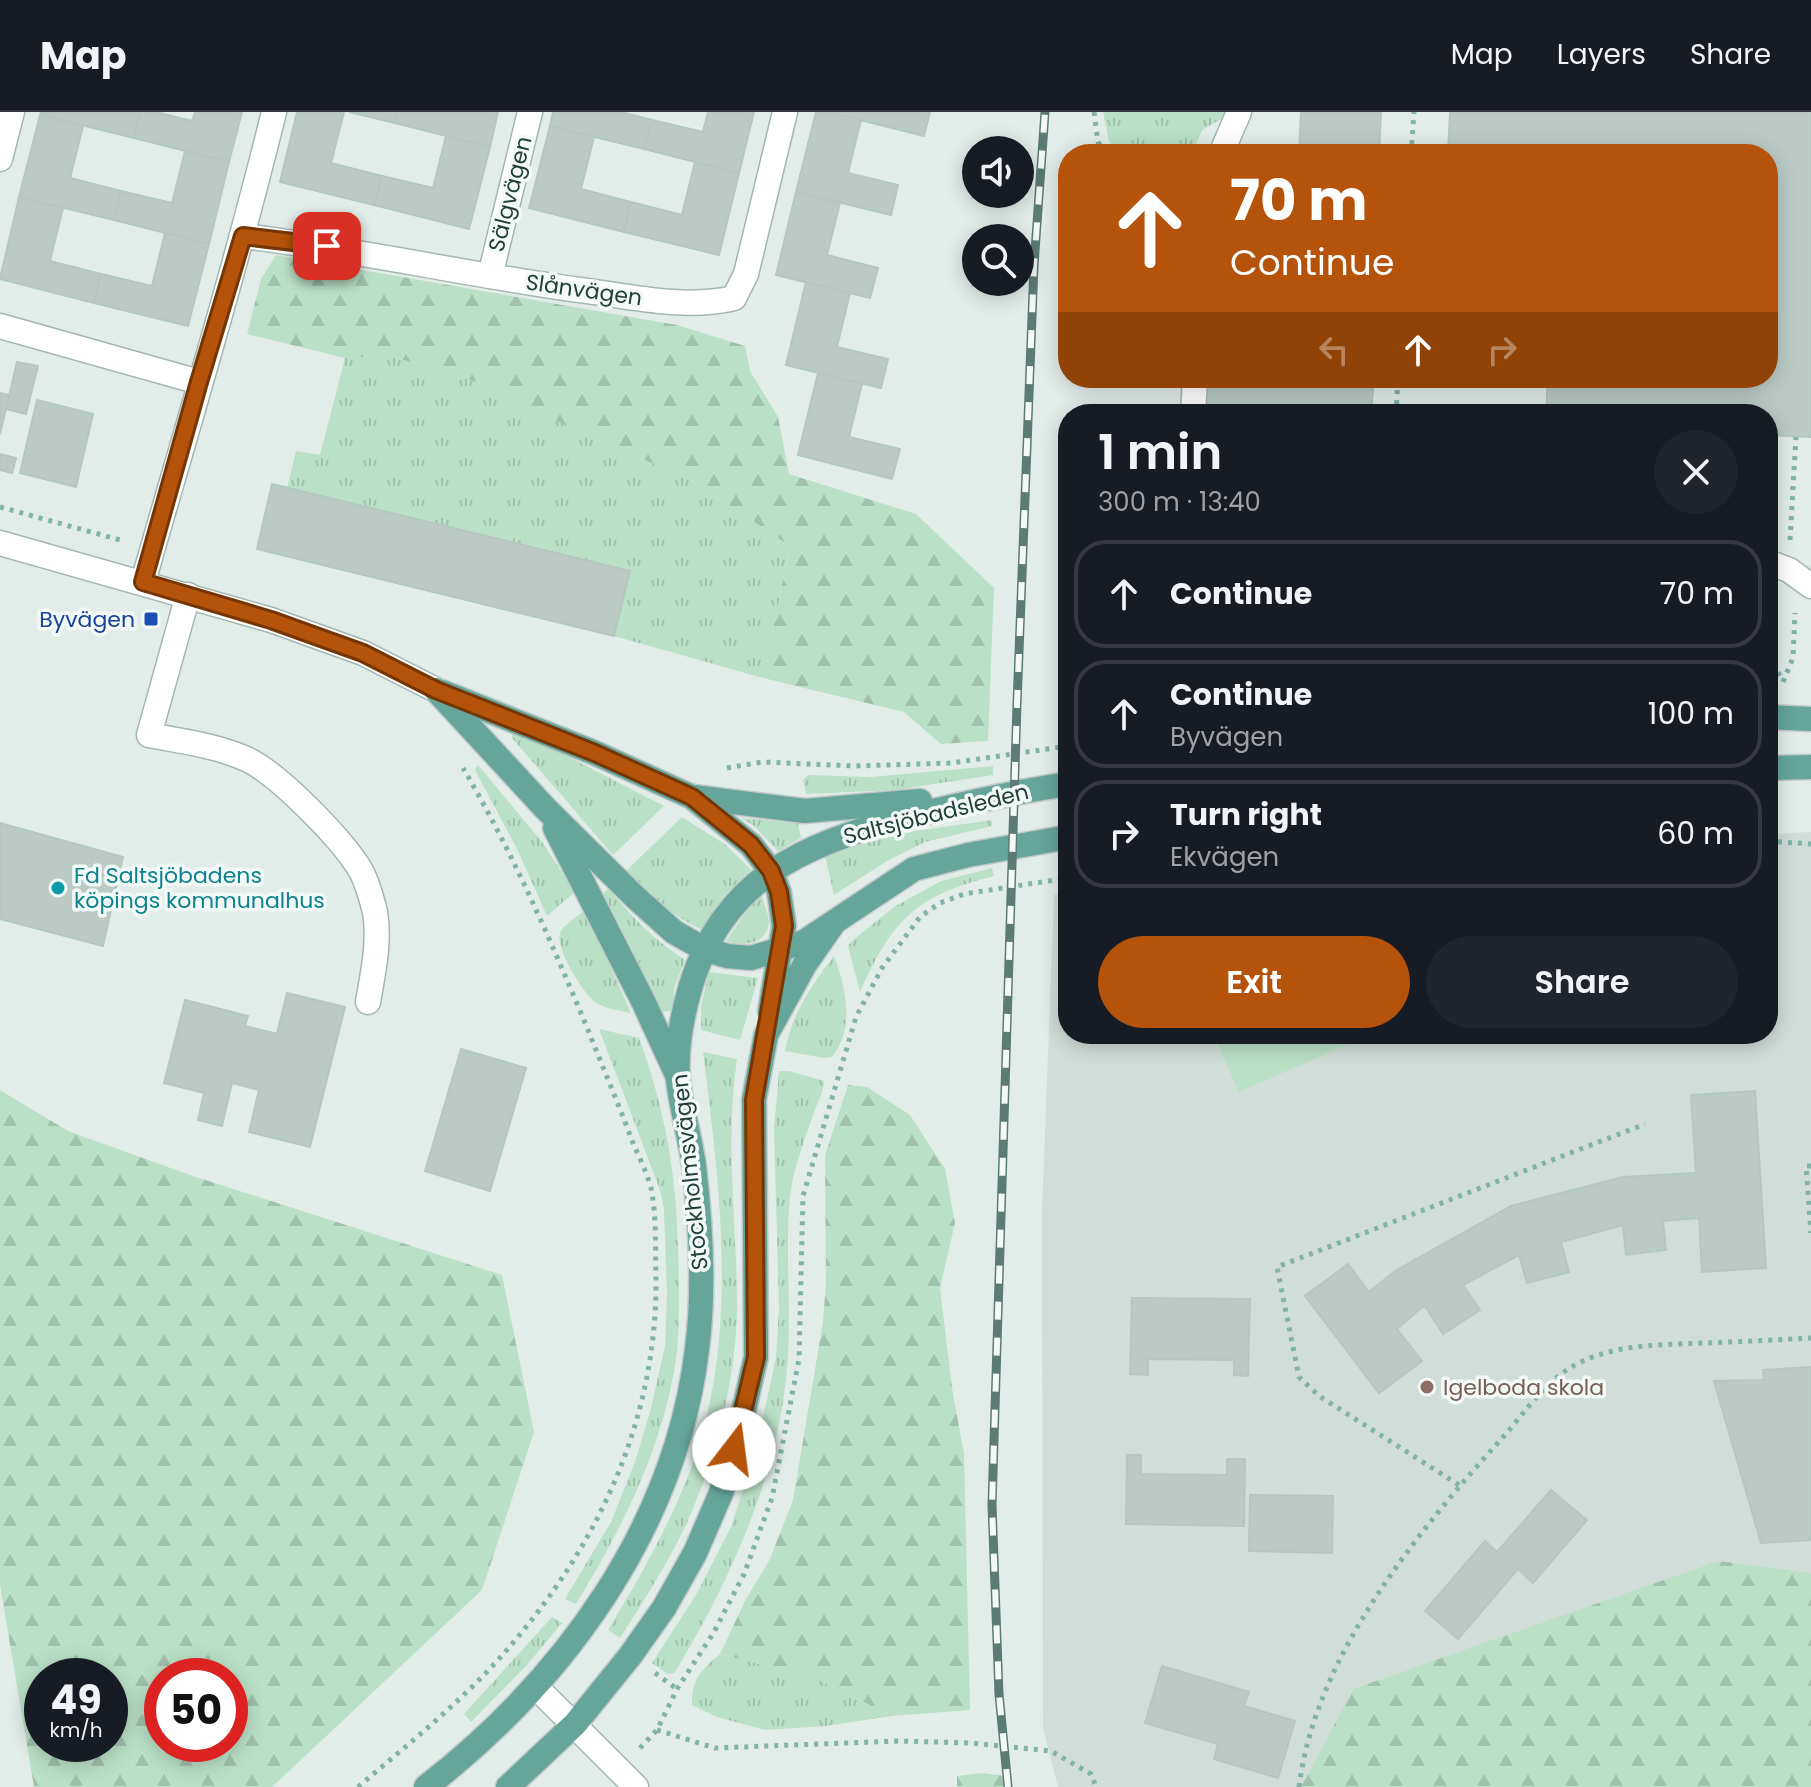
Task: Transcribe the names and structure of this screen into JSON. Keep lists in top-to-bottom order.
{
  "streets": {
    "main road": ["Saltsjöbadsleden", "Stockholmsvägen"],
    "street": ["Sälgvägen", "Slånvägen"]
  },
  "crossings": [
    ["Sälgvägen", "Slånvägen"],
    ["Saltsjöbadsleden", "Stockholmsvägen"]
  ],
  "places": {
    "transit": ["Byvägen"],
    "other": ["Fd Saltsjöbadens köpings kommunalhus", "Igelboda skola"]
  },
  "page": {
    "header": "Map",
    "nav": ["Map", "Layers", "Share"],
    "turn": ["70 m", "Continue"],
    "heading": ["1 min", "300 m · 13:40"],
    "list": [
      {
        "name": "Continue",
        "value": "70 m"
      },
      {
        "name": "Continue",
        "note": "Byvägen",
        "value": "100 m"
      },
      {
        "name": "Turn right",
        "note": "Ekvägen",
        "value": "60 m"
      }
    ],
    "buttons": ["Exit", "Share"],
    "speed": "49 km/h",
    "limit": "50"
  }
}
